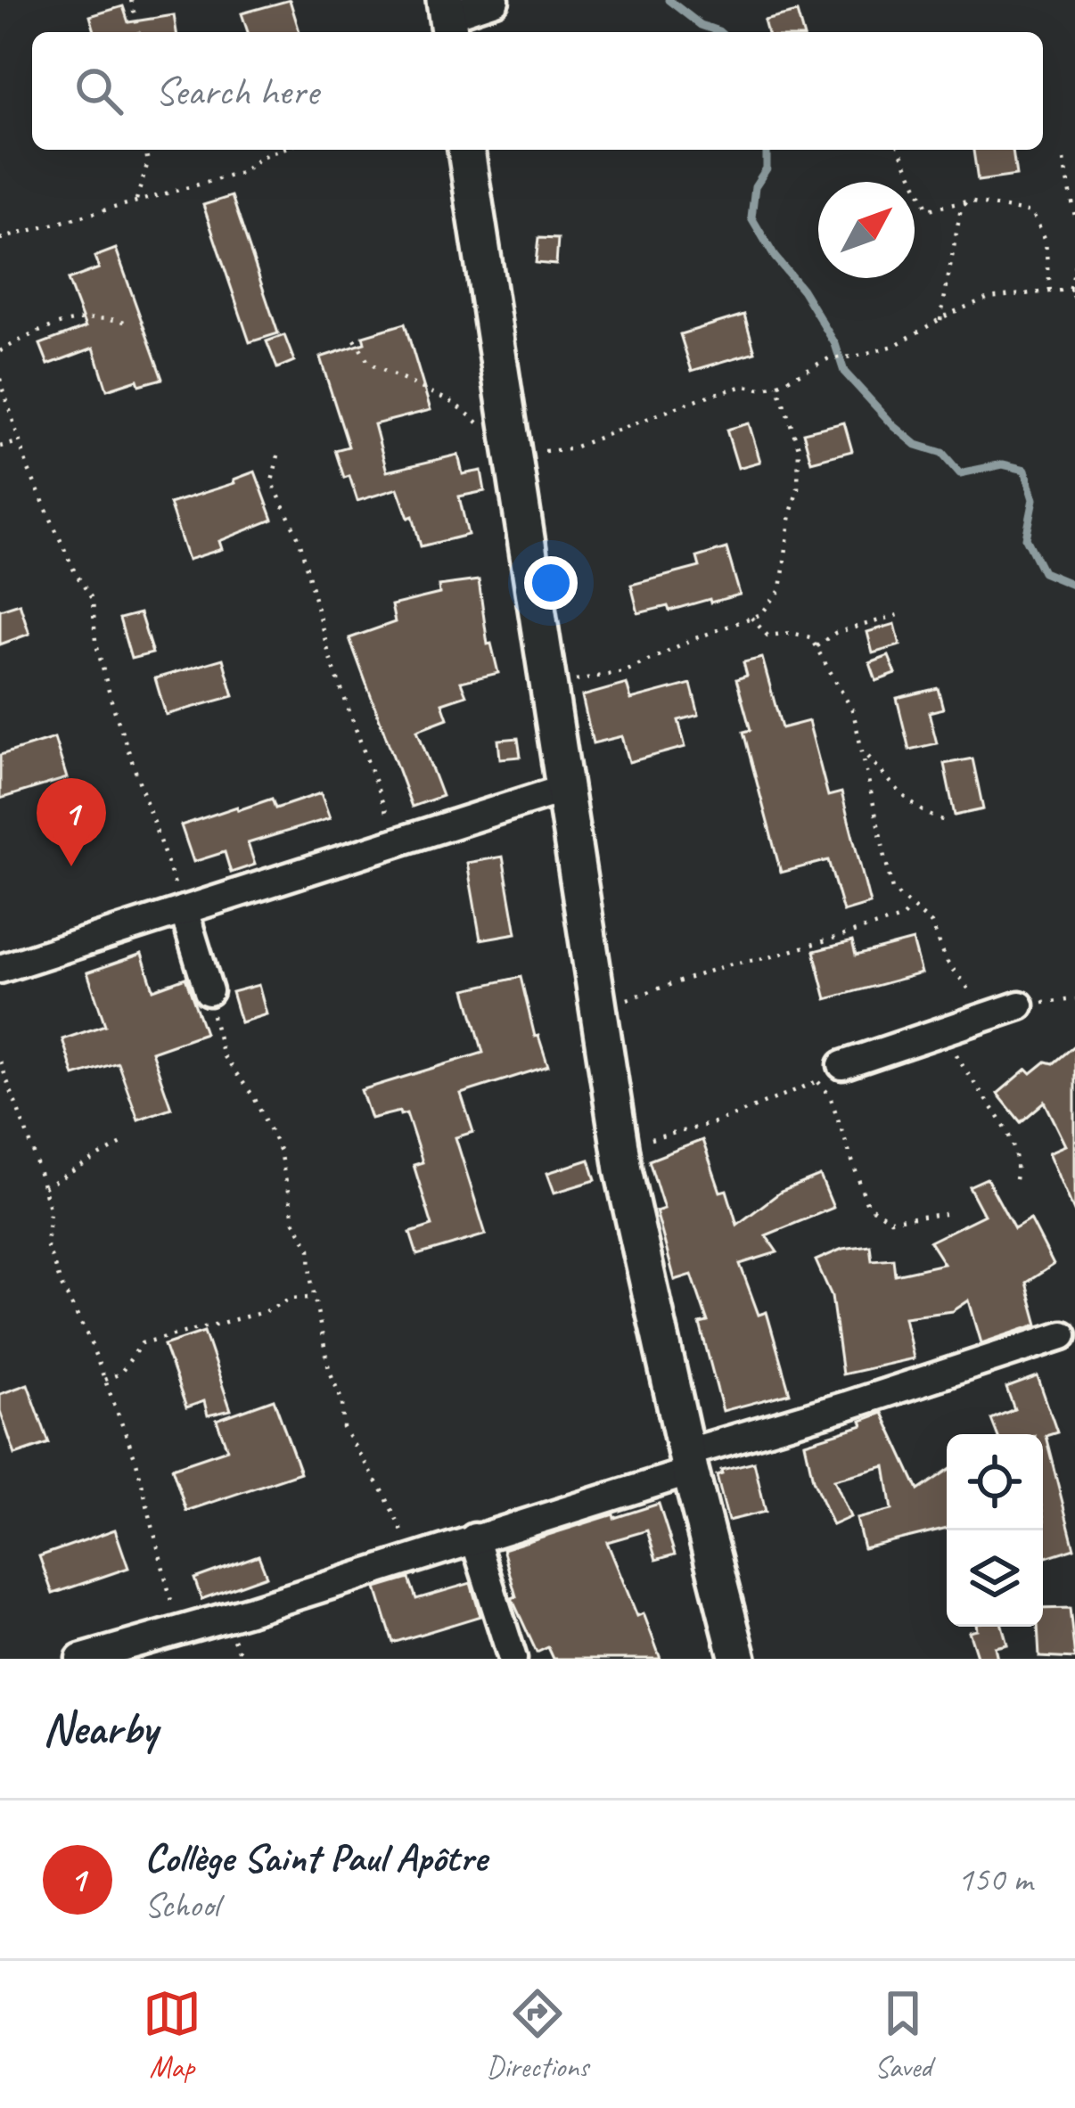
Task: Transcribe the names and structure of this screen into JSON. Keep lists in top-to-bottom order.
{
  "north": "top right",
  "page": {
    "search": "Search here",
    "pins": "1",
    "heading": "Nearby",
    "list": [
      {
        "mark": "1",
        "name": "Collège Saint Paul Apôtre",
        "note": "School",
        "value": "150 m"
      }
    ],
    "nav": ["Map", "Directions", "Saved"]
  }
}
